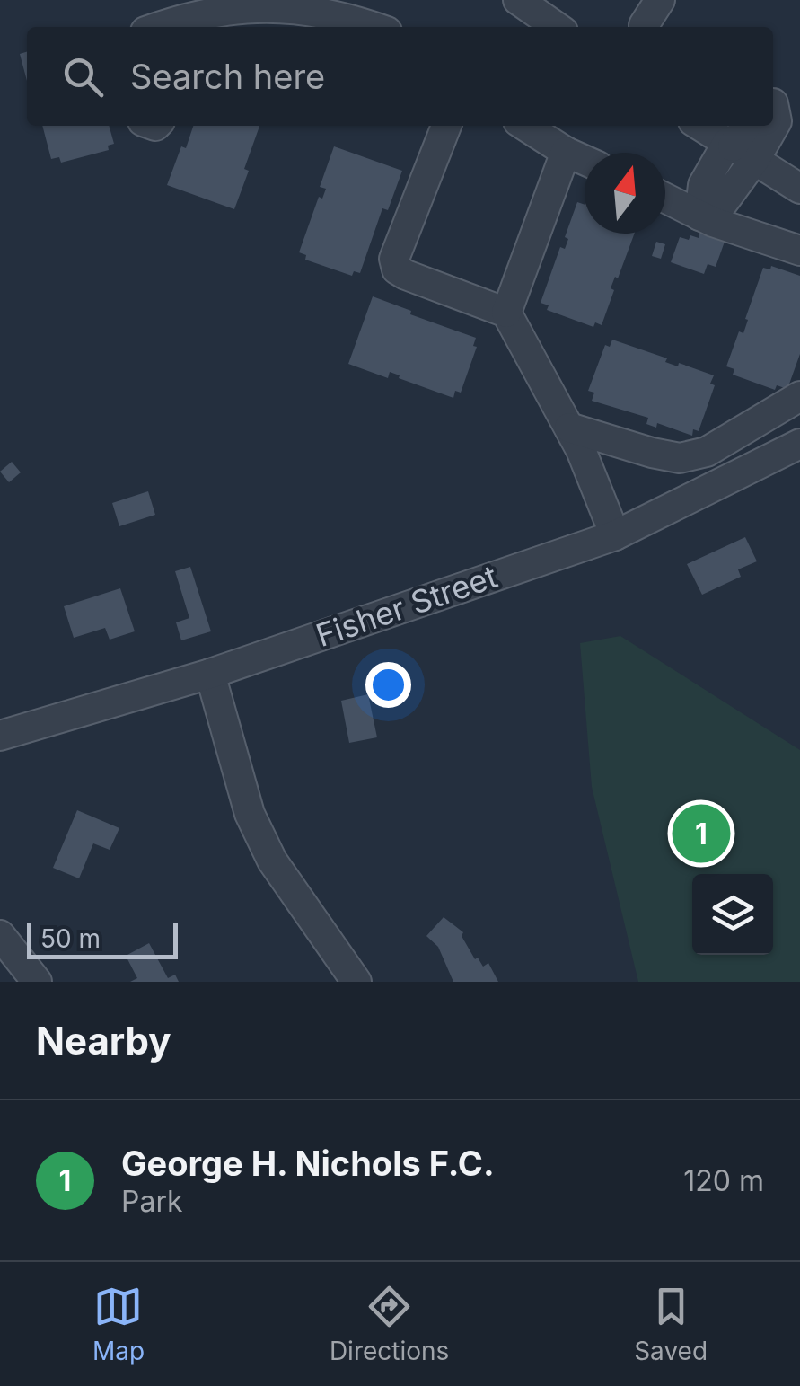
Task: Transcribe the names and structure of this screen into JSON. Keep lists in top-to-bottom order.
{
  "streets": {
    "street": ["Fisher Street"]
  },
  "scale_bar": "50 m",
  "north": "top",
  "page": {
    "search": "Search here",
    "pins": "1",
    "scale": "50 m",
    "heading": "Nearby",
    "list": [
      {
        "mark": "1",
        "name": "George H. Nichols F.C.",
        "note": "Park",
        "value": "120 m"
      }
    ],
    "nav": ["Map", "Directions", "Saved"]
  }
}
